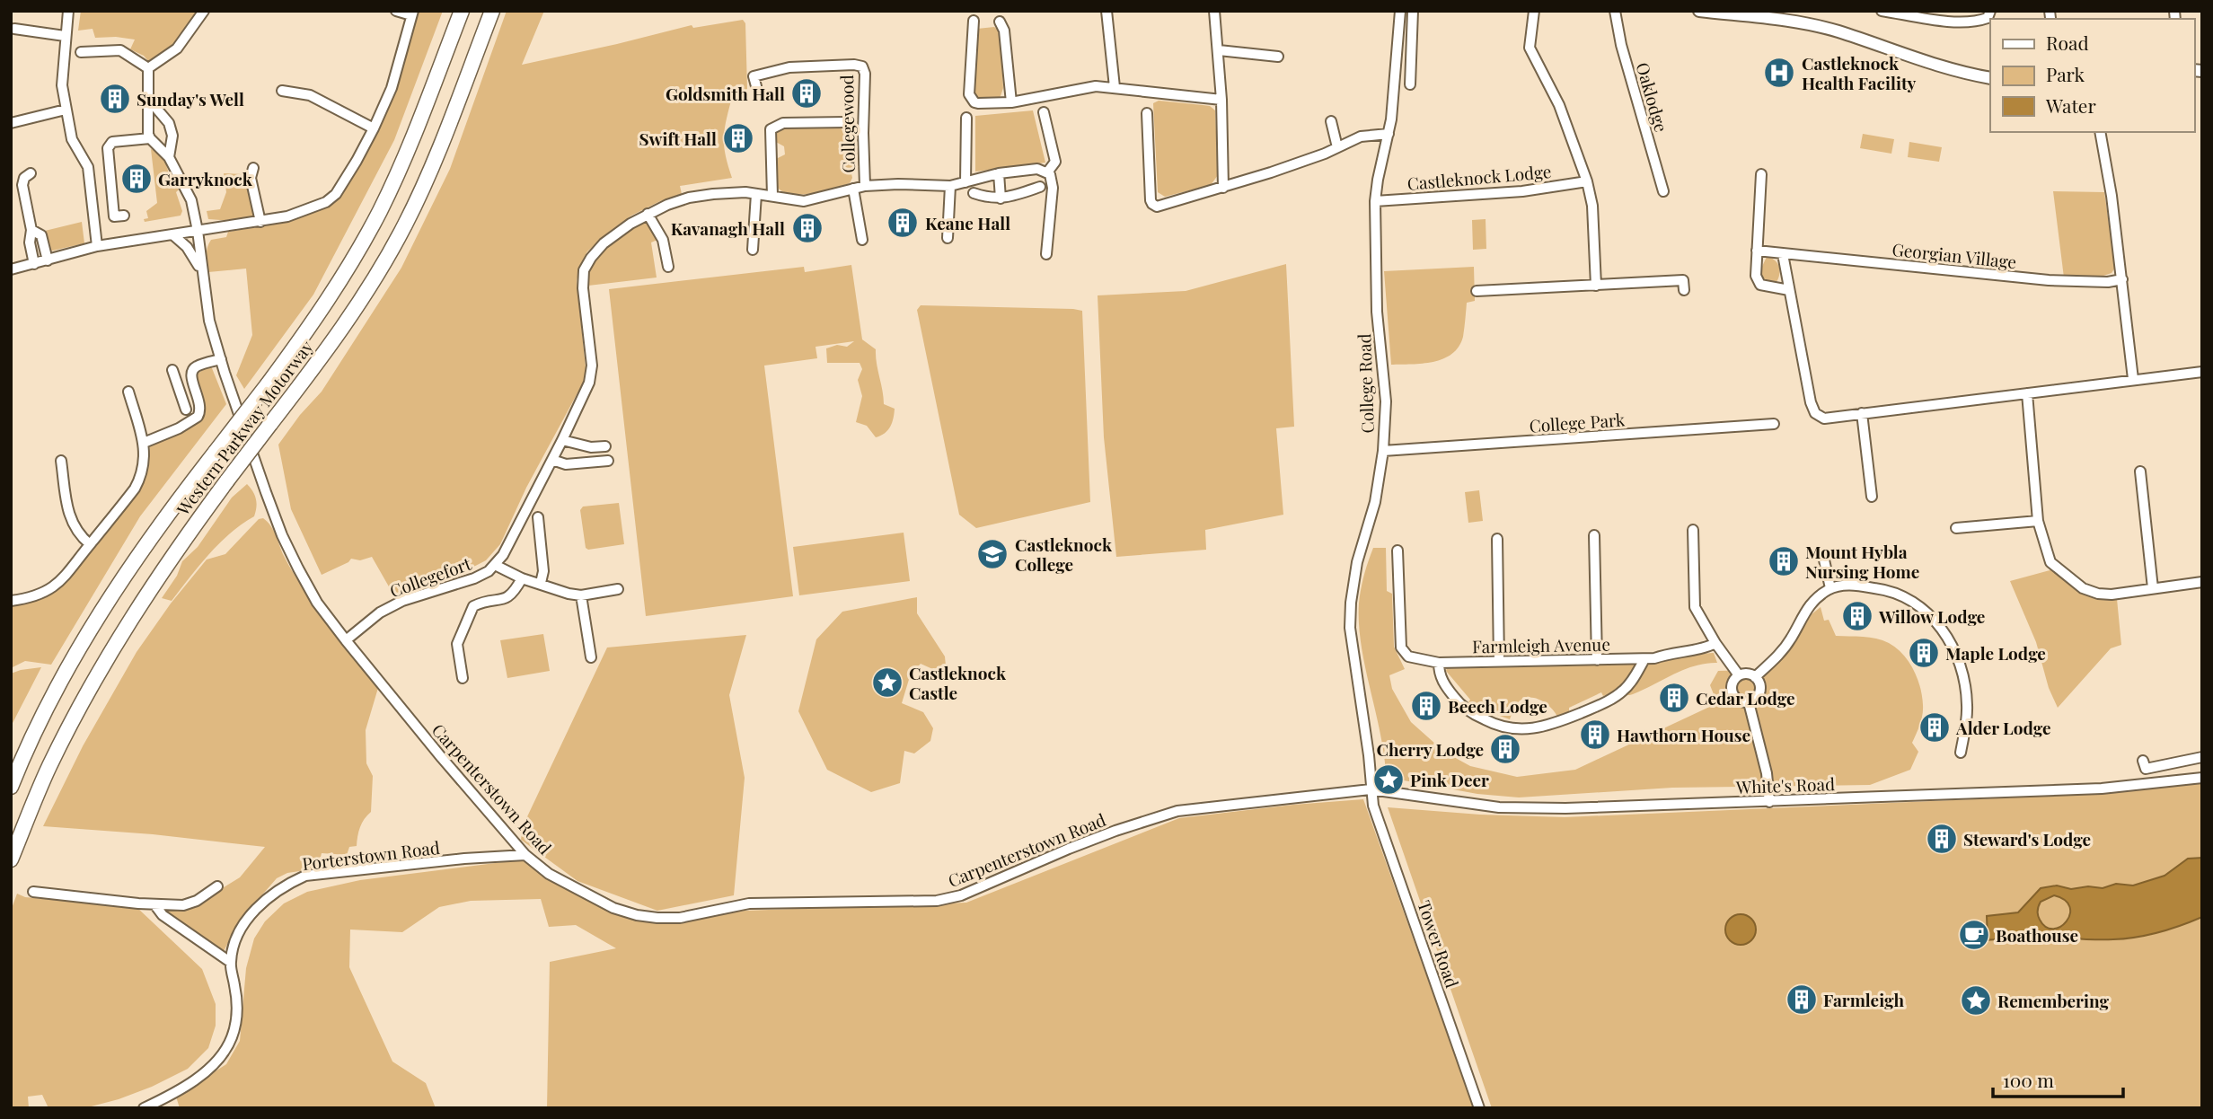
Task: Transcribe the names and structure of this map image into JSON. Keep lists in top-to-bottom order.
{
  "streets": {
    "highway": ["Western Parkway Motorway"],
    "street": [
      "Oaklodge",
      "Collegewood",
      "Castleknock Lodge",
      "Georgian Village",
      "College Road",
      "College Park",
      "Collegefort",
      "Farmleigh Avenue",
      "White's Road",
      "Carpenterstown Road",
      "Porterstown Road",
      "Tower Road"
    ]
  },
  "crossings": [
    ["Collegewood", "Collegefort"],
    ["Castleknock Lodge", "College Road"],
    ["College Road", "College Park"],
    ["College Road", "White's Road"],
    ["College Road", "Carpenterstown Road"],
    ["College Road", "Tower Road"],
    ["Collegefort", "Carpenterstown Road"],
    ["White's Road", "Carpenterstown Road"],
    ["White's Road", "Tower Road"],
    ["Carpenterstown Road", "Porterstown Road"],
    ["Carpenterstown Road", "Tower Road"]
  ],
  "places": {
    "hospital": ["Castleknock Health Facility"],
    "building": [
      "Goldsmith Hall",
      "Sunday's Well",
      "Swift Hall",
      "Garryknock",
      "Keane Hall",
      "Kavanagh Hall",
      "Mount Hybla Nursing Home",
      "Willow Lodge",
      "Maple Lodge",
      "Cedar Lodge",
      "Beech Lodge",
      "Alder Lodge",
      "Hawthorn House",
      "Cherry Lodge",
      "Steward's Lodge",
      "Farmleigh"
    ],
    "school or university": ["Castleknock College"],
    "place": ["Castleknock Castle", "Pink Deer", "Remembering"],
    "cafe": ["Boathouse"]
  },
  "legend": ["Road", "Park", "Water"],
  "scale_bar": "100 m"
}
